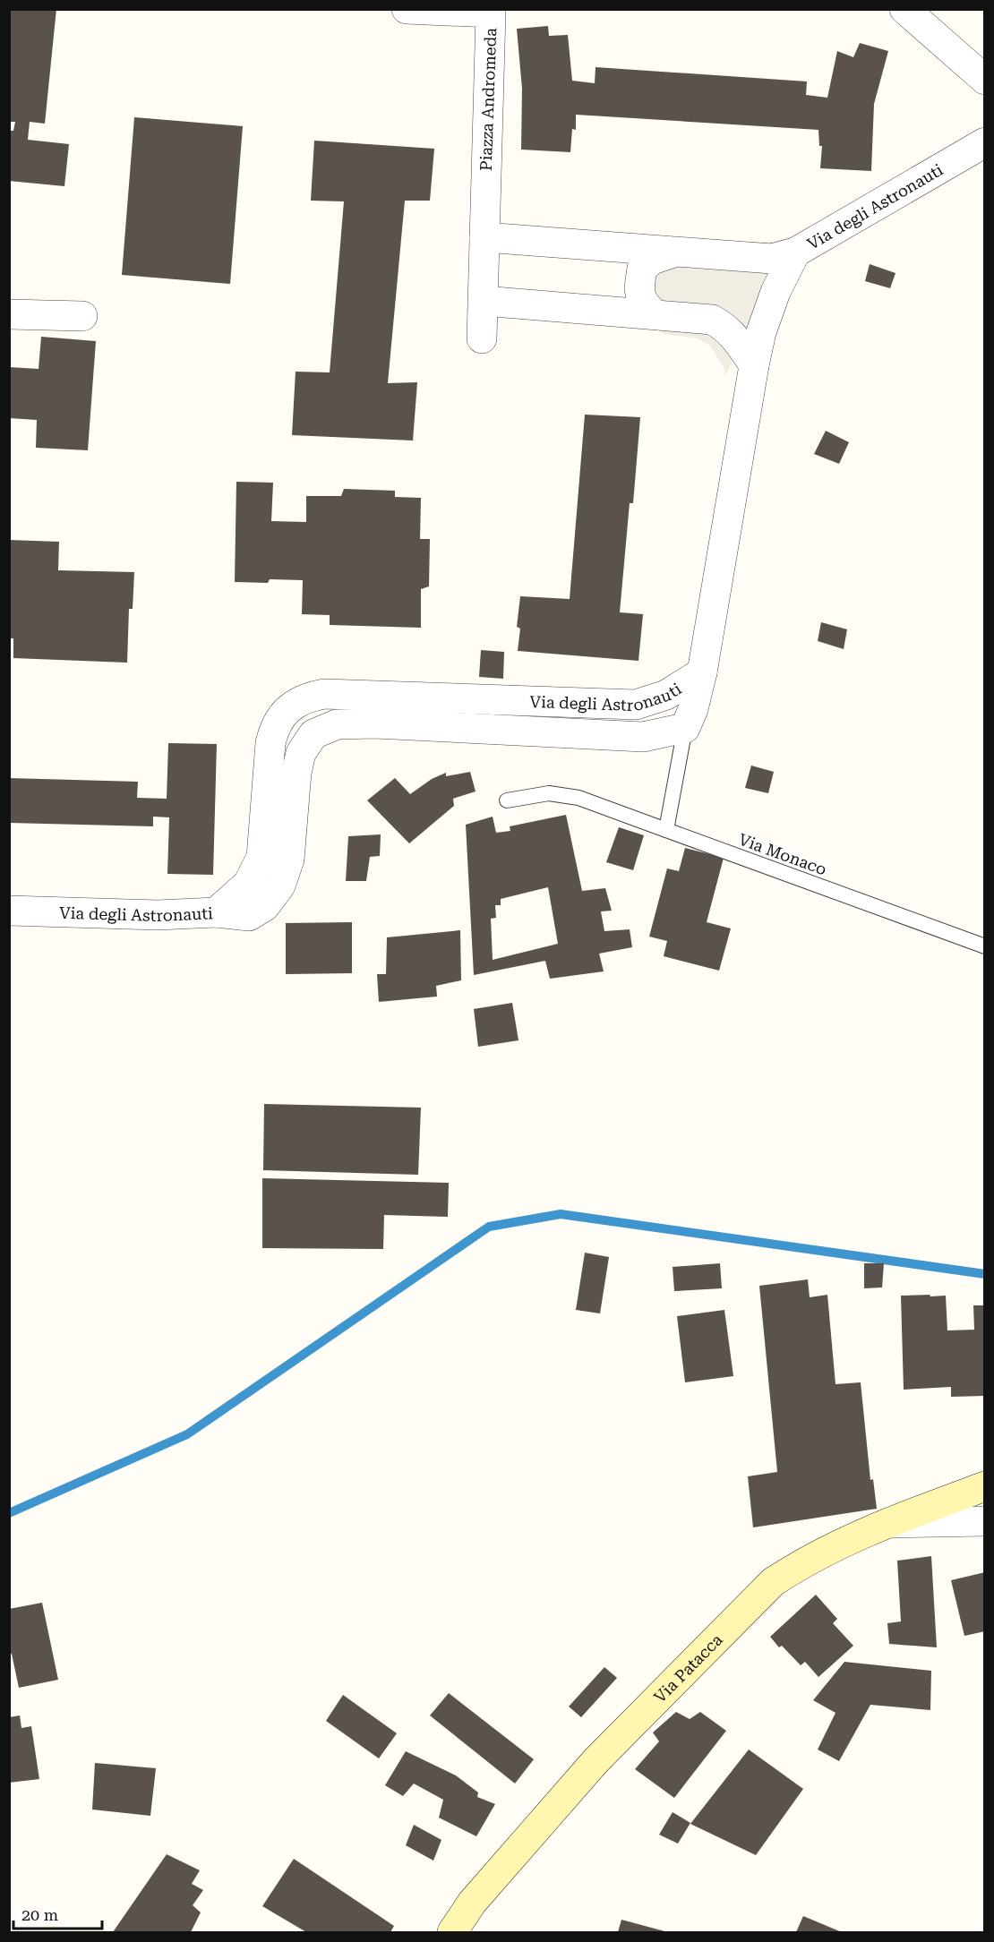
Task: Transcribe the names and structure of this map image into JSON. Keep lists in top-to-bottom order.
{
  "streets": {
    "main road": ["Via Patacca"],
    "street": ["Piazza Andromeda", "Via degli Astronauti"],
    "lane": ["Via Monaco"]
  },
  "scale_bar": "20 m"
}
